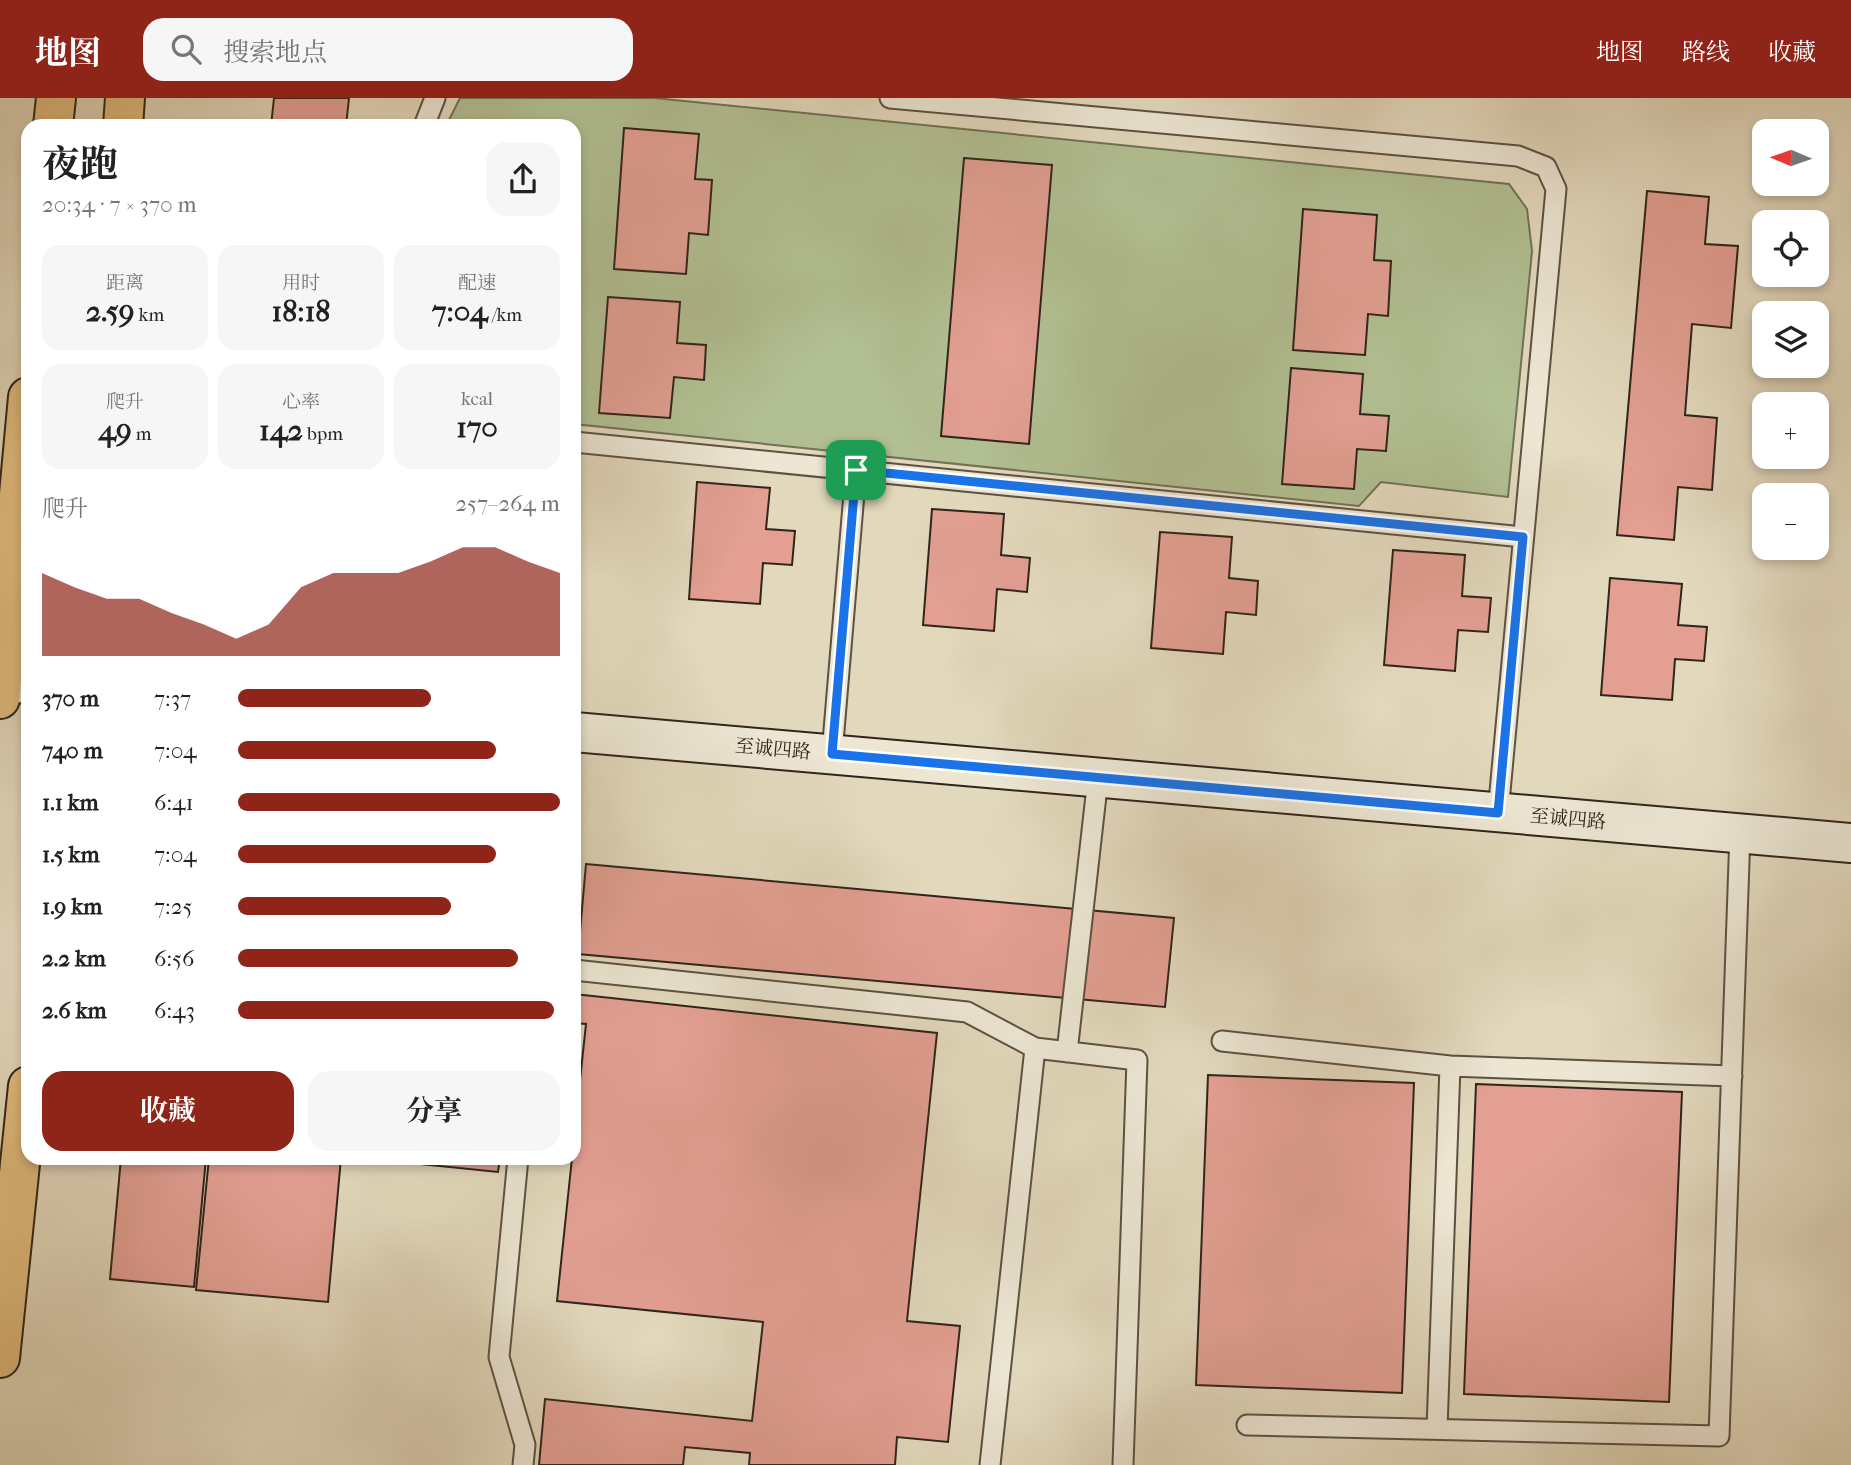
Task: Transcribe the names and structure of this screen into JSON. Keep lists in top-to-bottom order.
{
  "streets": {
    "main road": ["至诚四路"]
  },
  "north": "left",
  "page": {
    "header": "地图",
    "search": "搜索地点",
    "nav": ["地图", "路线", "收藏"],
    "map_buttons": ["+", "−"],
    "heading": ["夜跑", "20:34 · 7 × 370 m"],
    "stats": [
      ["距离", "2.59 km"],
      ["用时", "18:18"],
      ["配速", "7:04 /km"],
      ["爬升", "49 m"],
      ["心率", "142 bpm"],
      ["kcal", "170"]
    ],
    "chart": ["爬升", "257–264 m"],
    "list": [
      {
        "name": "370 m",
        "note": "7:37"
      },
      {
        "name": "740 m",
        "note": "7:04"
      },
      {
        "name": "1.1 km",
        "note": "6:41"
      },
      {
        "name": "1.5 km",
        "note": "7:04"
      },
      {
        "name": "1.9 km",
        "note": "7:25"
      },
      {
        "name": "2.2 km",
        "note": "6:56"
      },
      {
        "name": "2.6 km",
        "note": "6:43"
      }
    ],
    "buttons": ["收藏", "分享"]
  }
}
